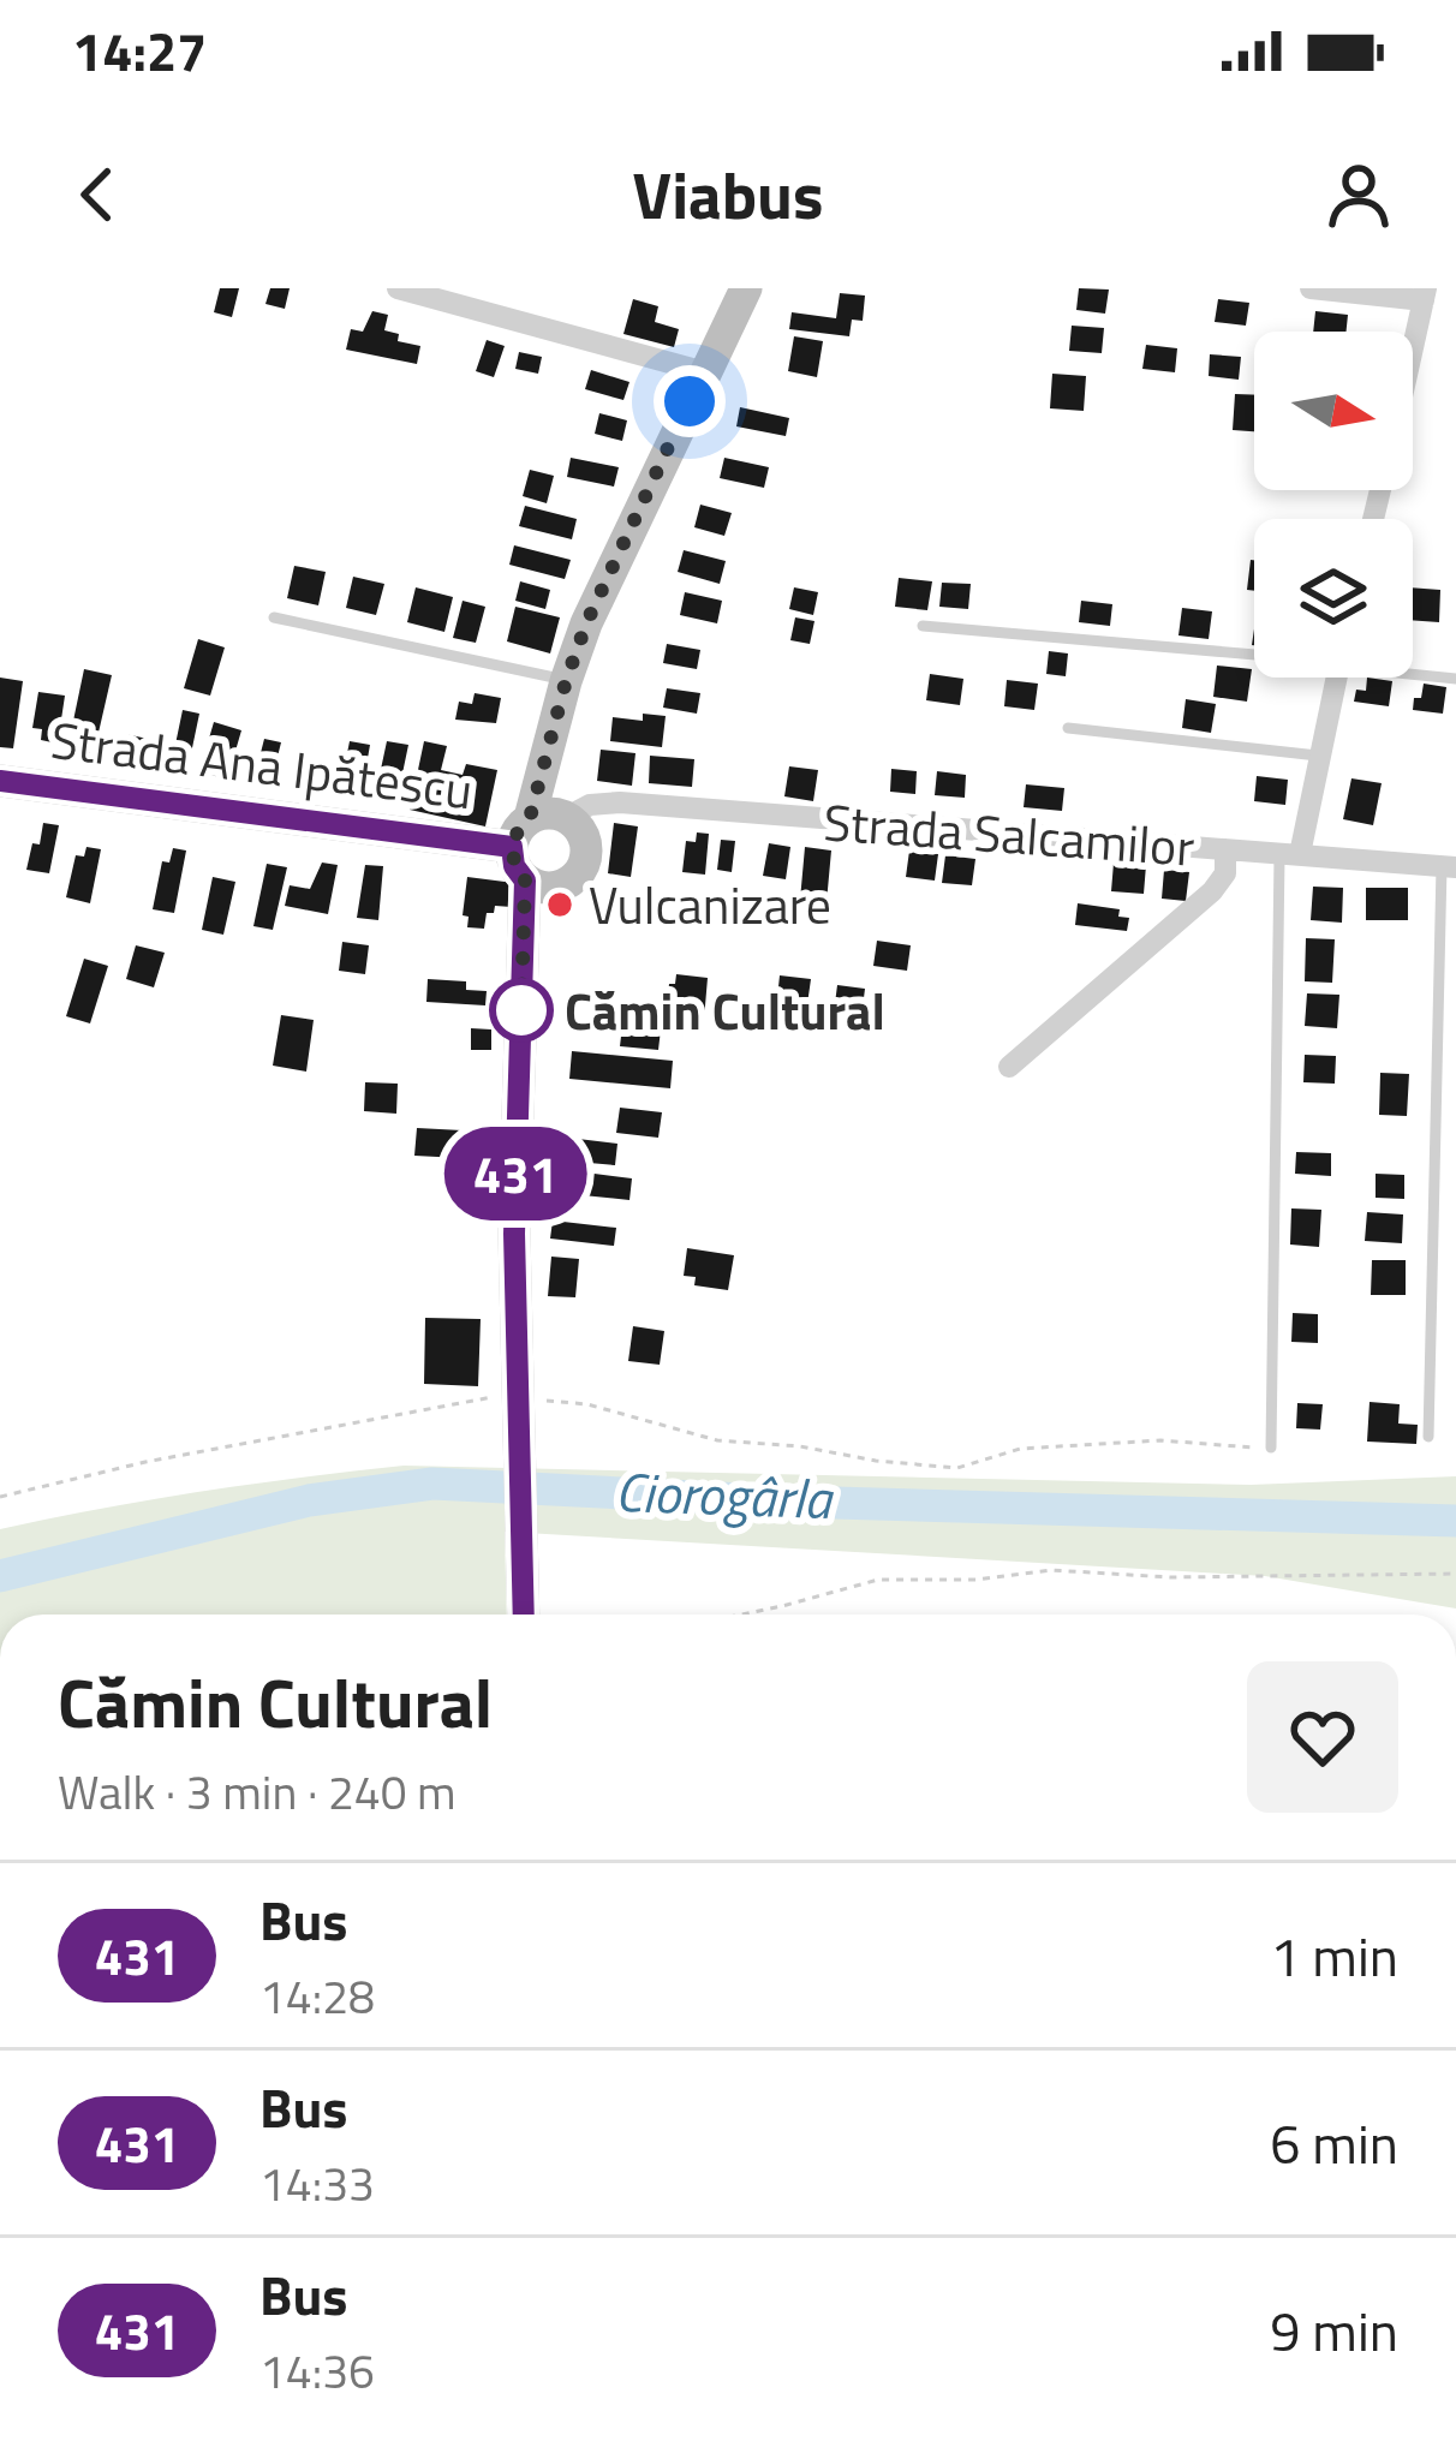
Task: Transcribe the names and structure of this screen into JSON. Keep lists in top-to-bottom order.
{
  "streets": {
    "main road": ["Strada Ana Ipătescu"],
    "street": ["Strada Salcamilor"]
  },
  "crossings": [
    ["Strada Ana Ipătescu", "Strada Salcamilor"]
  ],
  "water": ["Ciorogârla"],
  "places": ["Vulcanizare", "Cămin Cultural"],
  "lines": ["bus line 431"],
  "north": "right",
  "page": {
    "status": "14:27",
    "header": "Viabus",
    "on_map": "431",
    "heading": ["Cămin Cultural", "Walk · 3 min · 240 m"],
    "list": [
      {
        "mark": "431",
        "name": "Bus",
        "note": "14:28",
        "value": "1 min"
      },
      {
        "mark": "431",
        "name": "Bus",
        "note": "14:33",
        "value": "6 min"
      },
      {
        "mark": "431",
        "name": "Bus",
        "note": "14:36",
        "value": "9 min"
      }
    ]
  }
}
